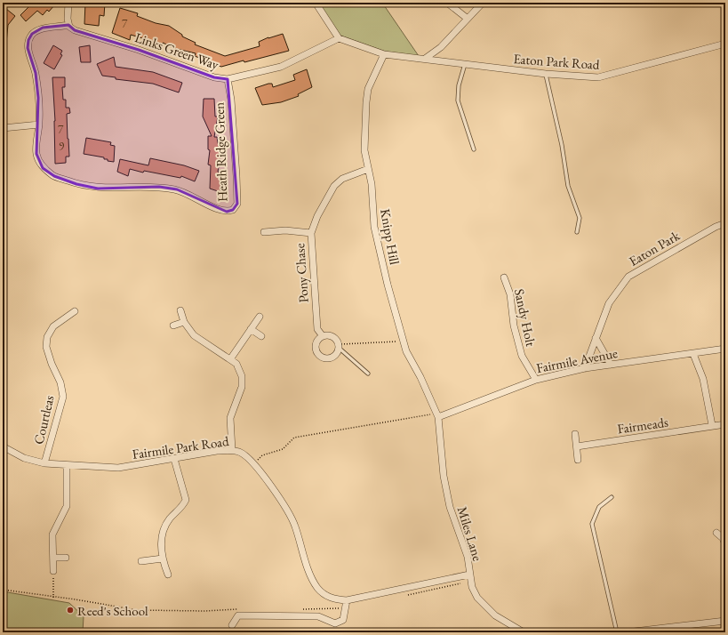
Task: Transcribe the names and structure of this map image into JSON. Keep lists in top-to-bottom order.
{
  "streets": {
    "street": [
      "Links Green Way",
      "Eaton Park Road",
      "Heath Ridge Green",
      "Knipp Hill",
      "Eaton Park",
      "Pony Chase",
      "Sandy Holt",
      "Fairmile Avenue",
      "Courtleas",
      "Fairmeads",
      "Fairmile Park Road",
      "Miles Lane"
    ]
  },
  "crossings": [
    ["Links Green Way", "Eaton Park Road"],
    ["Links Green Way", "Heath Ridge Green"],
    ["Eaton Park Road", "Knipp Hill"],
    ["Knipp Hill", "Pony Chase"],
    ["Knipp Hill", "Fairmile Avenue"],
    ["Knipp Hill", "Miles Lane"],
    ["Eaton Park", "Fairmile Avenue"],
    ["Sandy Holt", "Fairmile Avenue"],
    ["Fairmile Avenue", "Miles Lane"],
    ["Courtleas", "Fairmile Park Road"],
    ["Fairmile Park Road", "Miles Lane"]
  ],
  "places": ["Reed's School"],
  "house_numbers": ["7", "7", "9"]
}
